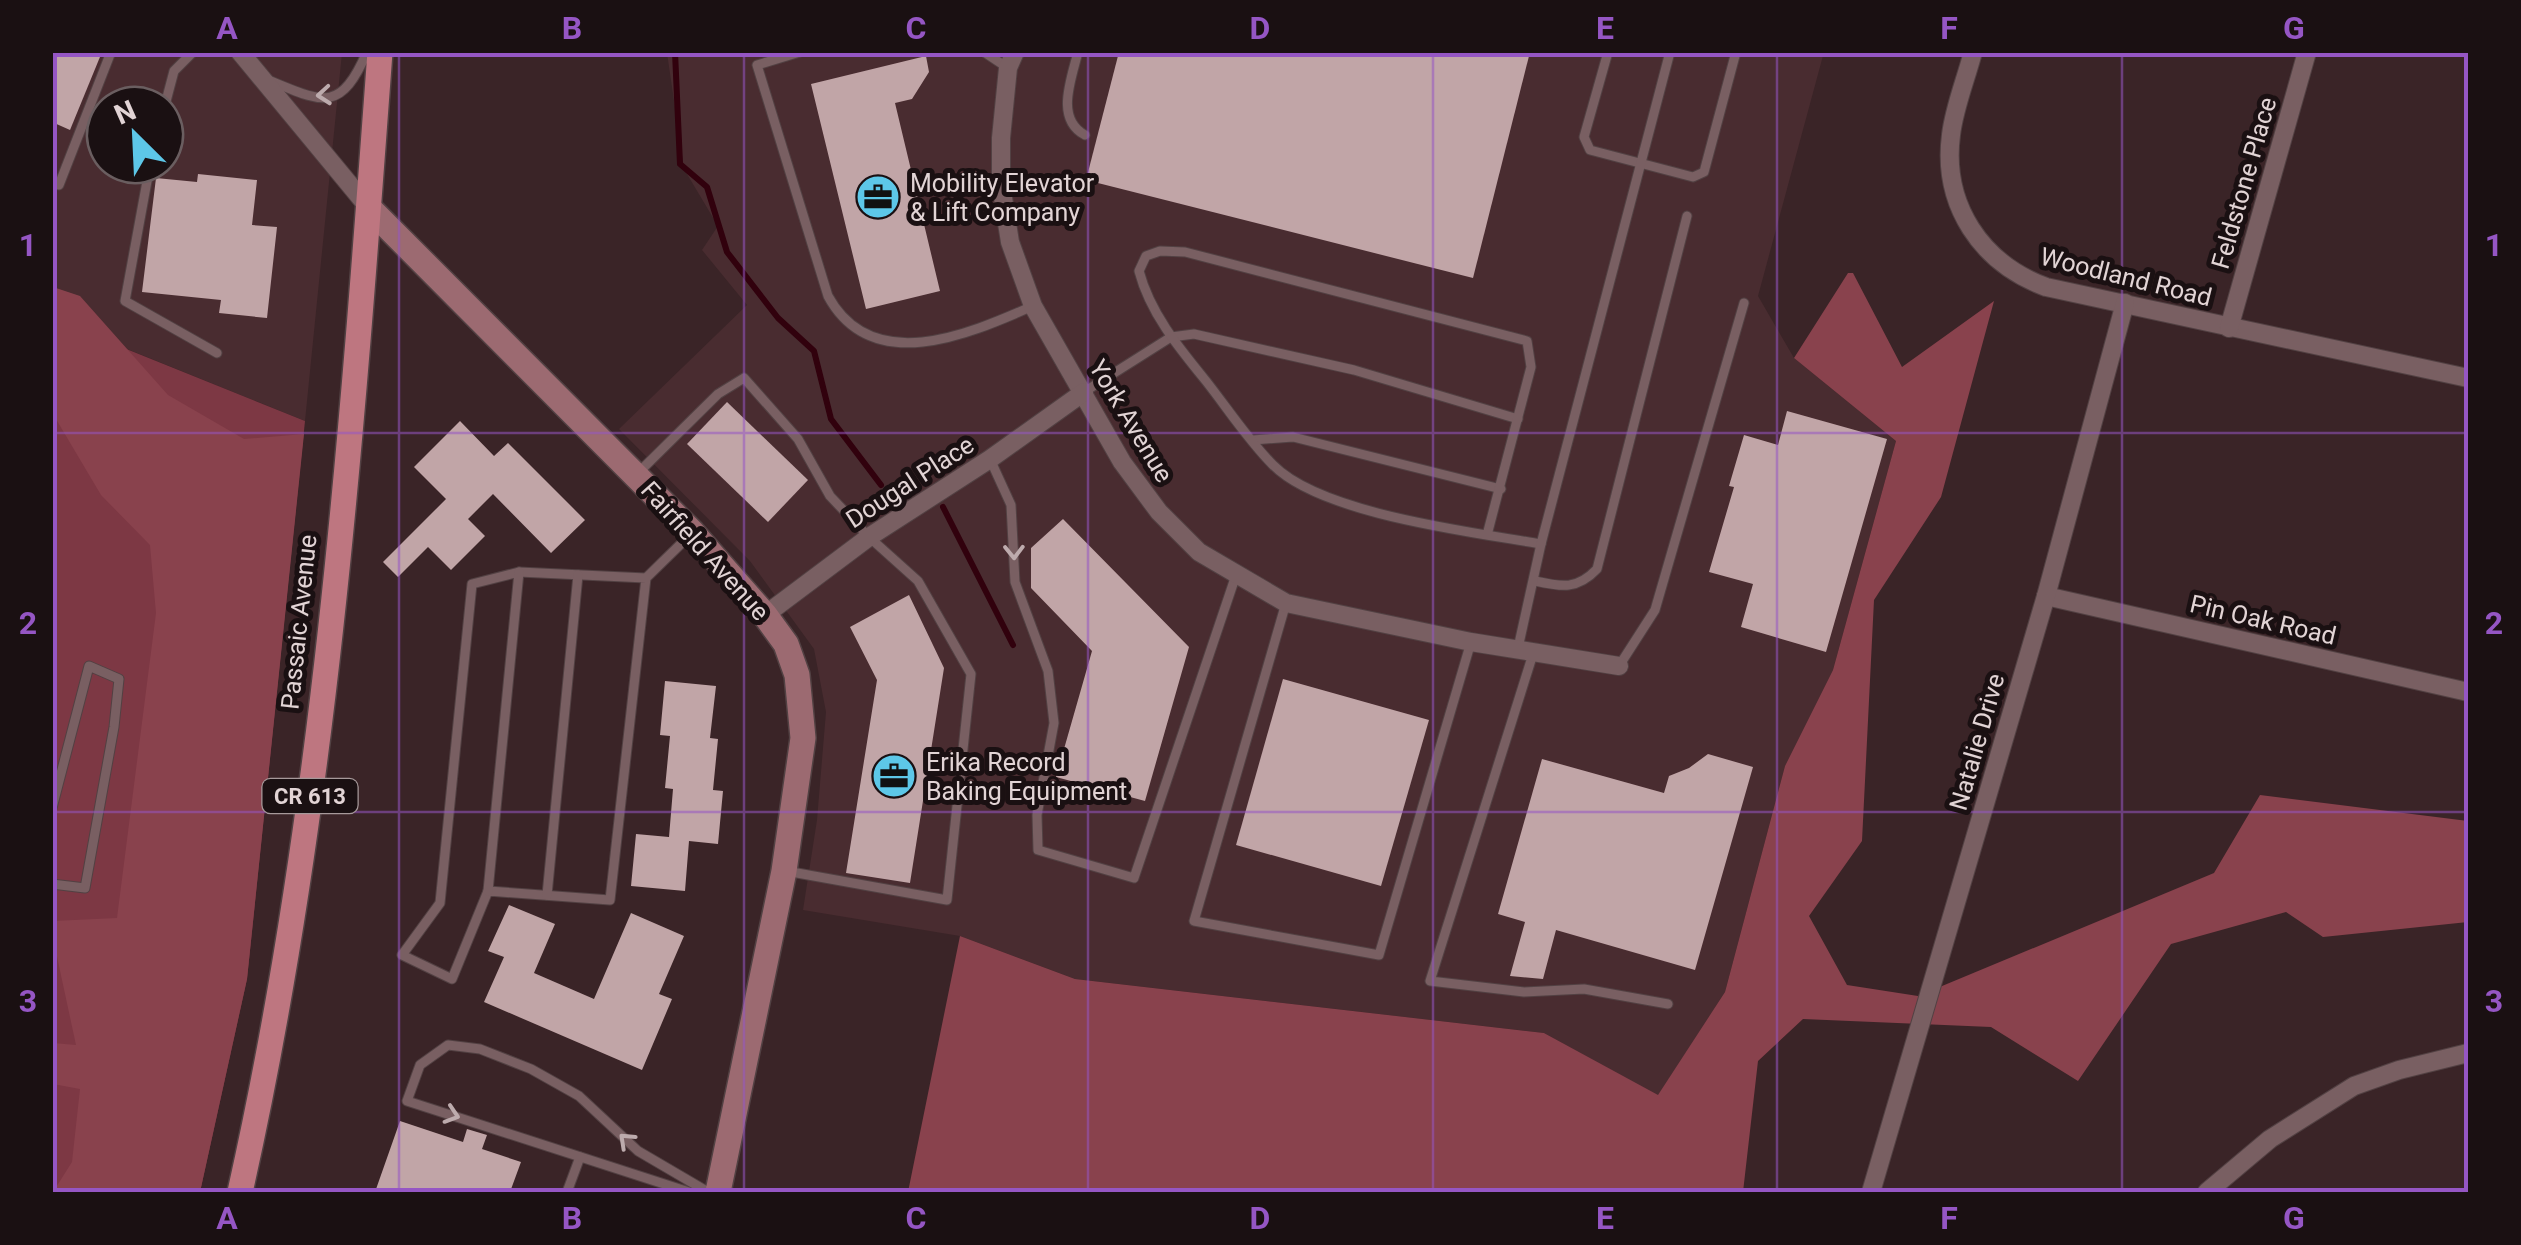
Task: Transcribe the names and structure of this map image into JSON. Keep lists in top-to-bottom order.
{
  "streets": {
    "main road": ["Passaic Avenue", "CR 613"],
    "street": [
      "Feldstone Place",
      "Woodland Road",
      "York Avenue",
      "Dougal Place",
      "Fairfield Avenue",
      "Pin Oak Road",
      "Natalie Drive"
    ]
  },
  "crossings": [
    ["Feldstone Place", "Woodland Road"],
    ["Woodland Road", "Natalie Drive"],
    ["York Avenue", "Dougal Place"],
    ["Dougal Place", "Fairfield Avenue"],
    ["Fairfield Avenue", "Passaic Avenue"],
    ["Pin Oak Road", "Natalie Drive"]
  ],
  "places": {
    "office": ["Mobility Elevator & Lift Company", "Erika Record Baking Equipment"]
  },
  "north": "top left",
  "grid": {
    "columns": [
      "A",
      "B",
      "C",
      "D",
      "E",
      "F",
      "G"
    ],
    "rows": ["1", "2", "3"]
  }
}
